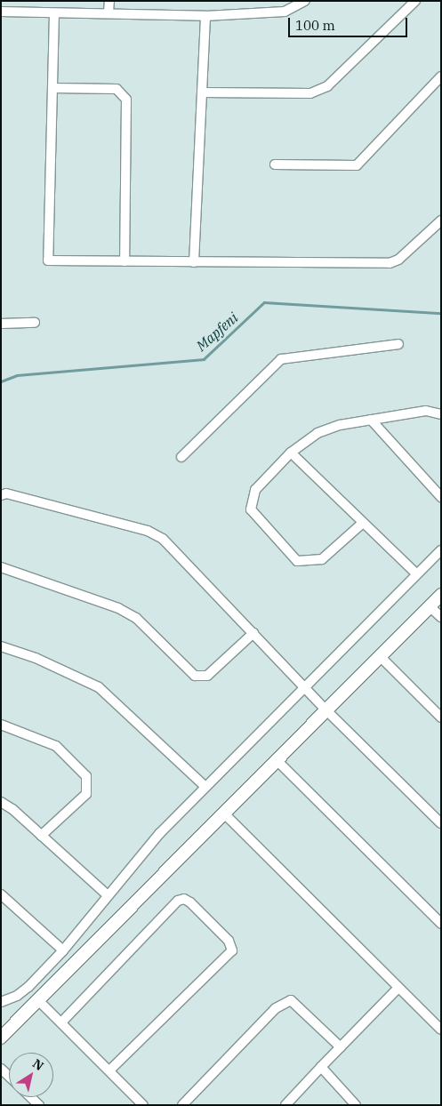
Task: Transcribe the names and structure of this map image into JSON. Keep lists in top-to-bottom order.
{
  "water": ["Mapfeni"],
  "scale_bar": "100 m",
  "north": "top right"
}
